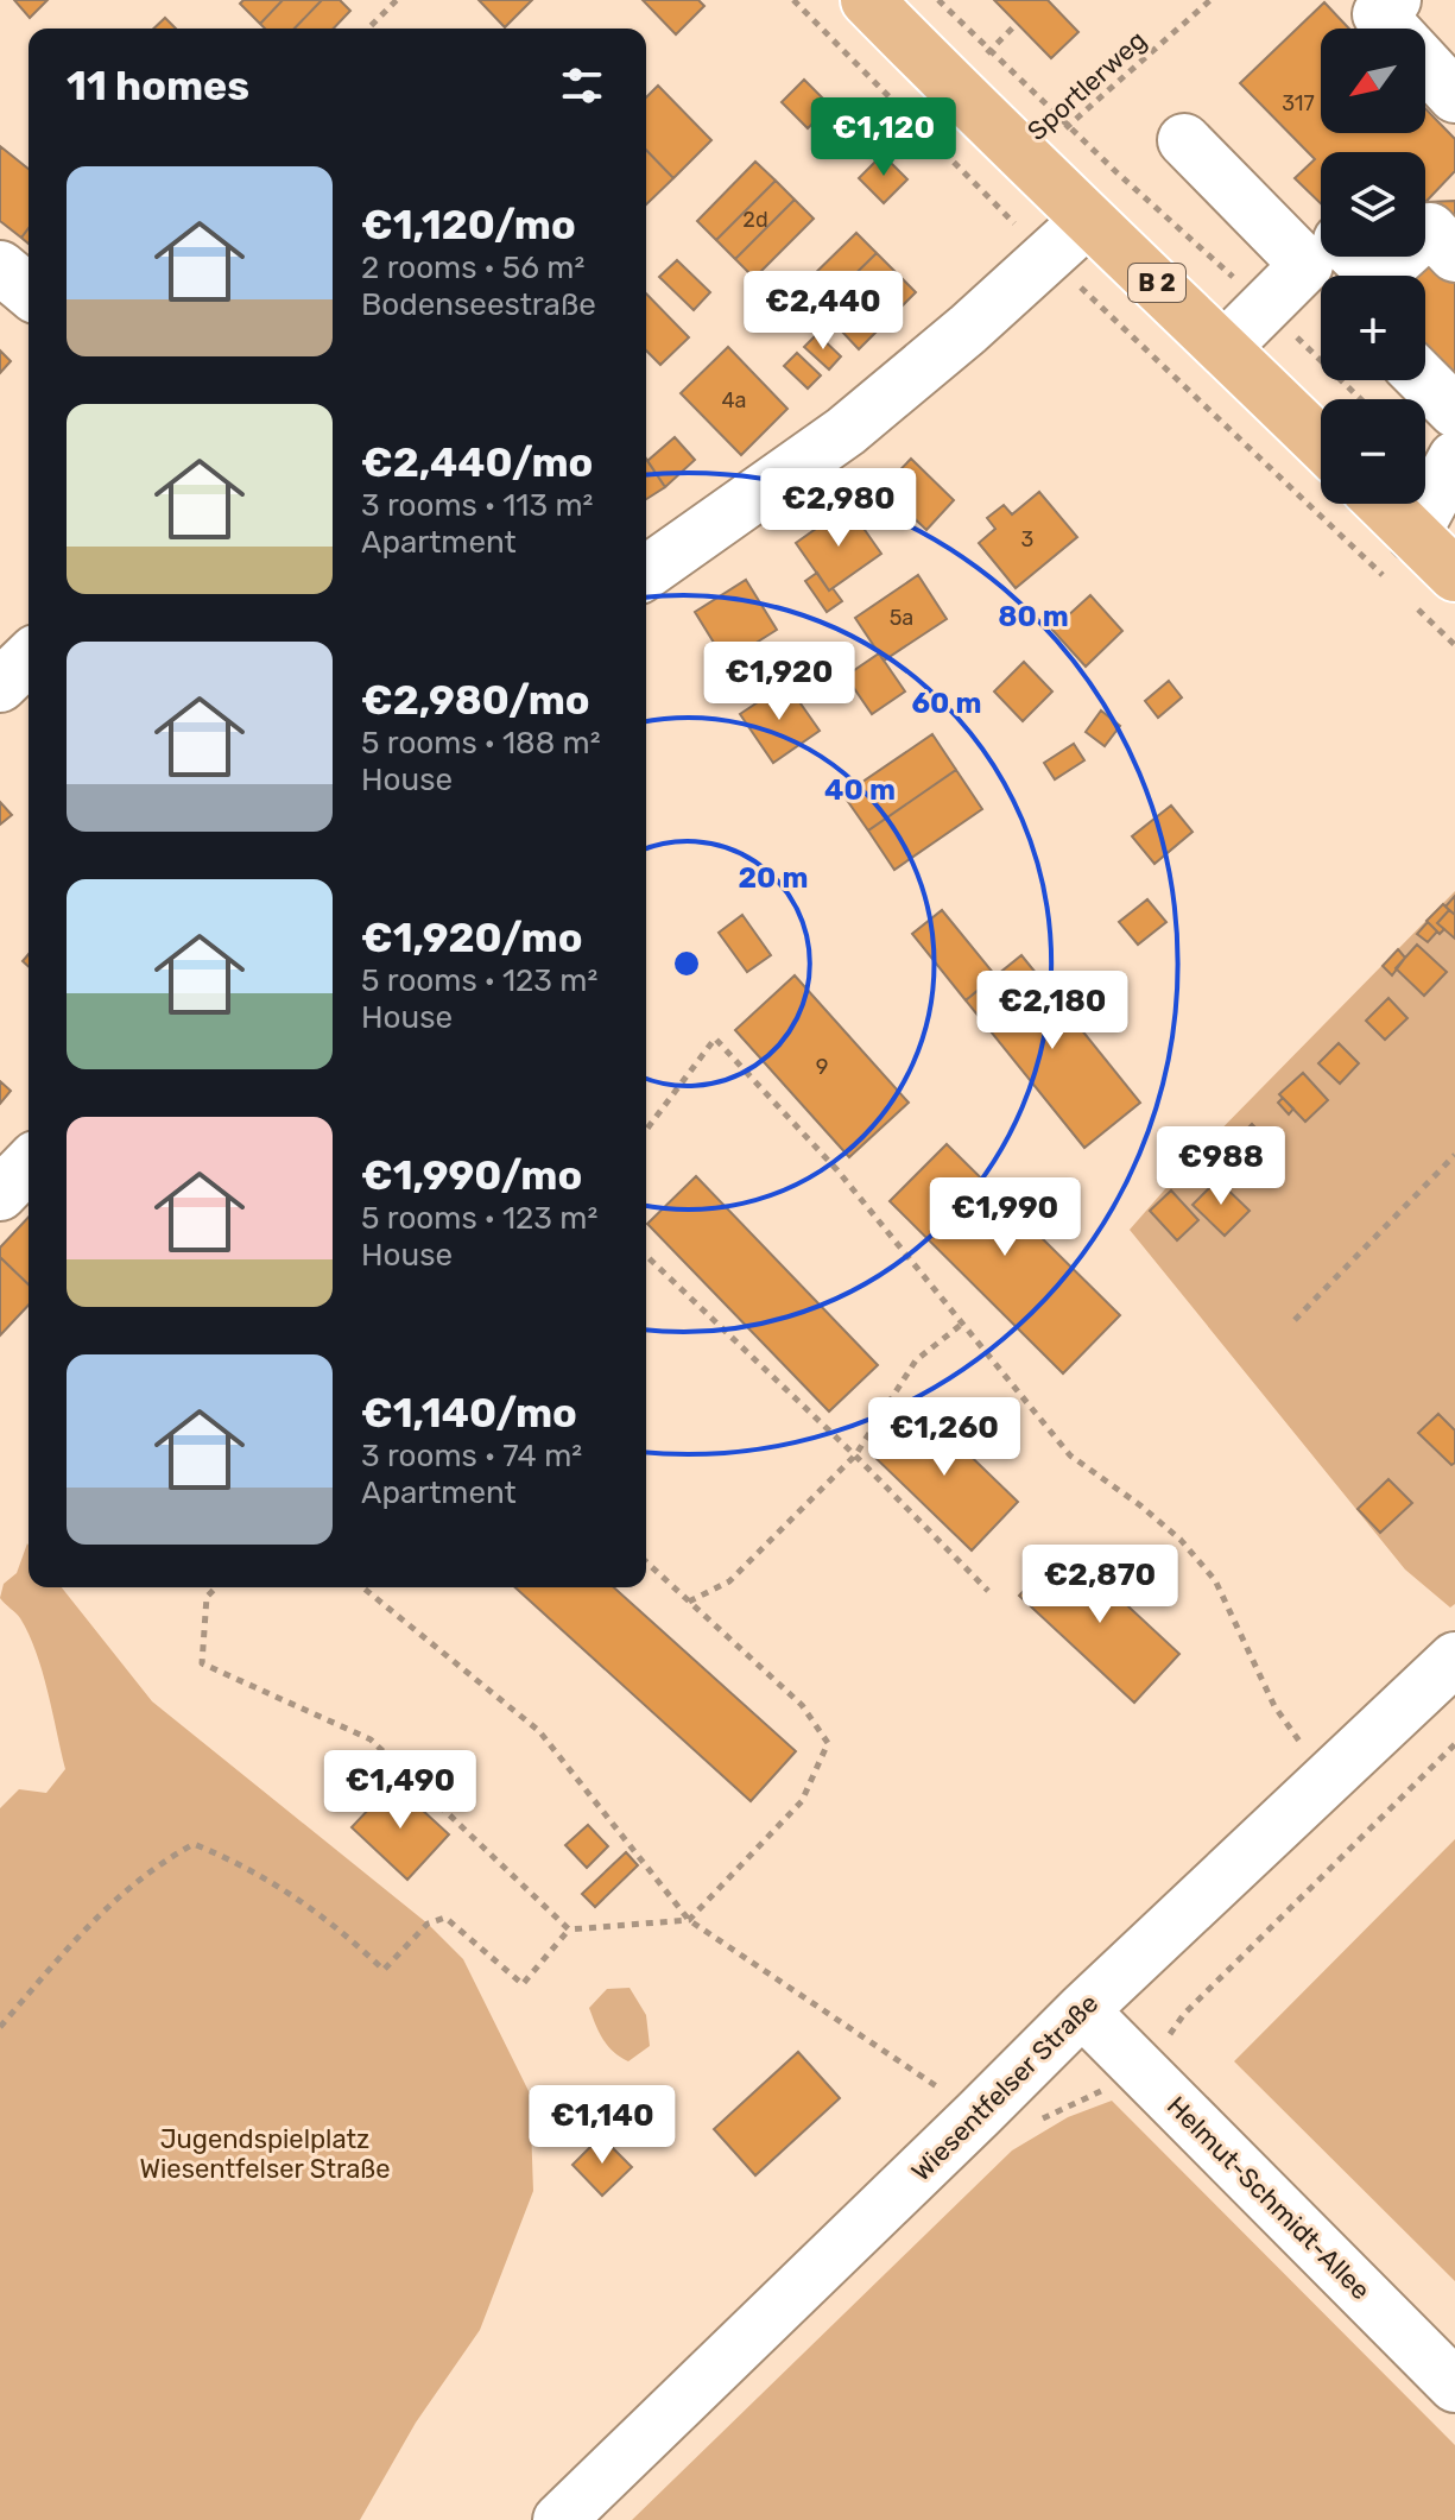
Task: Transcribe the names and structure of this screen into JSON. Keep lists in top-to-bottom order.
{
  "streets": {
    "main road": ["B 2"],
    "street": ["Wiesentfelser Straße", "Helmut-Schmidt-Allee"],
    "path": ["Sportlerweg"]
  },
  "crossings": [
    ["Sportlerweg", "B 2"],
    ["Wiesentfelser Straße", "Helmut-Schmidt-Allee"]
  ],
  "parks": ["Jugendspielplatz Wiesentfelser Straße"],
  "house_numbers": [
    "317",
    "2d",
    "4a",
    "3",
    "5a",
    "9"
  ],
  "north": "bottom left",
  "page": {
    "map_buttons": ["+", "−"],
    "heading": "11 homes",
    "price": [
      "€1,120",
      "€2,440",
      "€2,980",
      "€1,920",
      "€2,180",
      "€988",
      "€1,990",
      "€1,260",
      "€2,870",
      "€1,490",
      "€1,140"
    ],
    "list": [
      {
        "name": "€1,120/mo",
        "note": "2 rooms · 56 m² · Bodenseestraße"
      },
      {
        "name": "€2,440/mo",
        "note": "3 rooms · 113 m² · Apartment"
      },
      {
        "name": "€2,980/mo",
        "note": "5 rooms · 188 m² · House"
      },
      {
        "name": "€1,920/mo",
        "note": "5 rooms · 123 m² · House"
      },
      {
        "name": "€1,990/mo",
        "note": "5 rooms · 123 m² · House"
      },
      {
        "name": "€1,140/mo",
        "note": "3 rooms · 74 m² · Apartment"
      }
    ]
  },
  "rings": [
    "80 m",
    "60 m",
    "40 m",
    "20 m"
  ]
}
